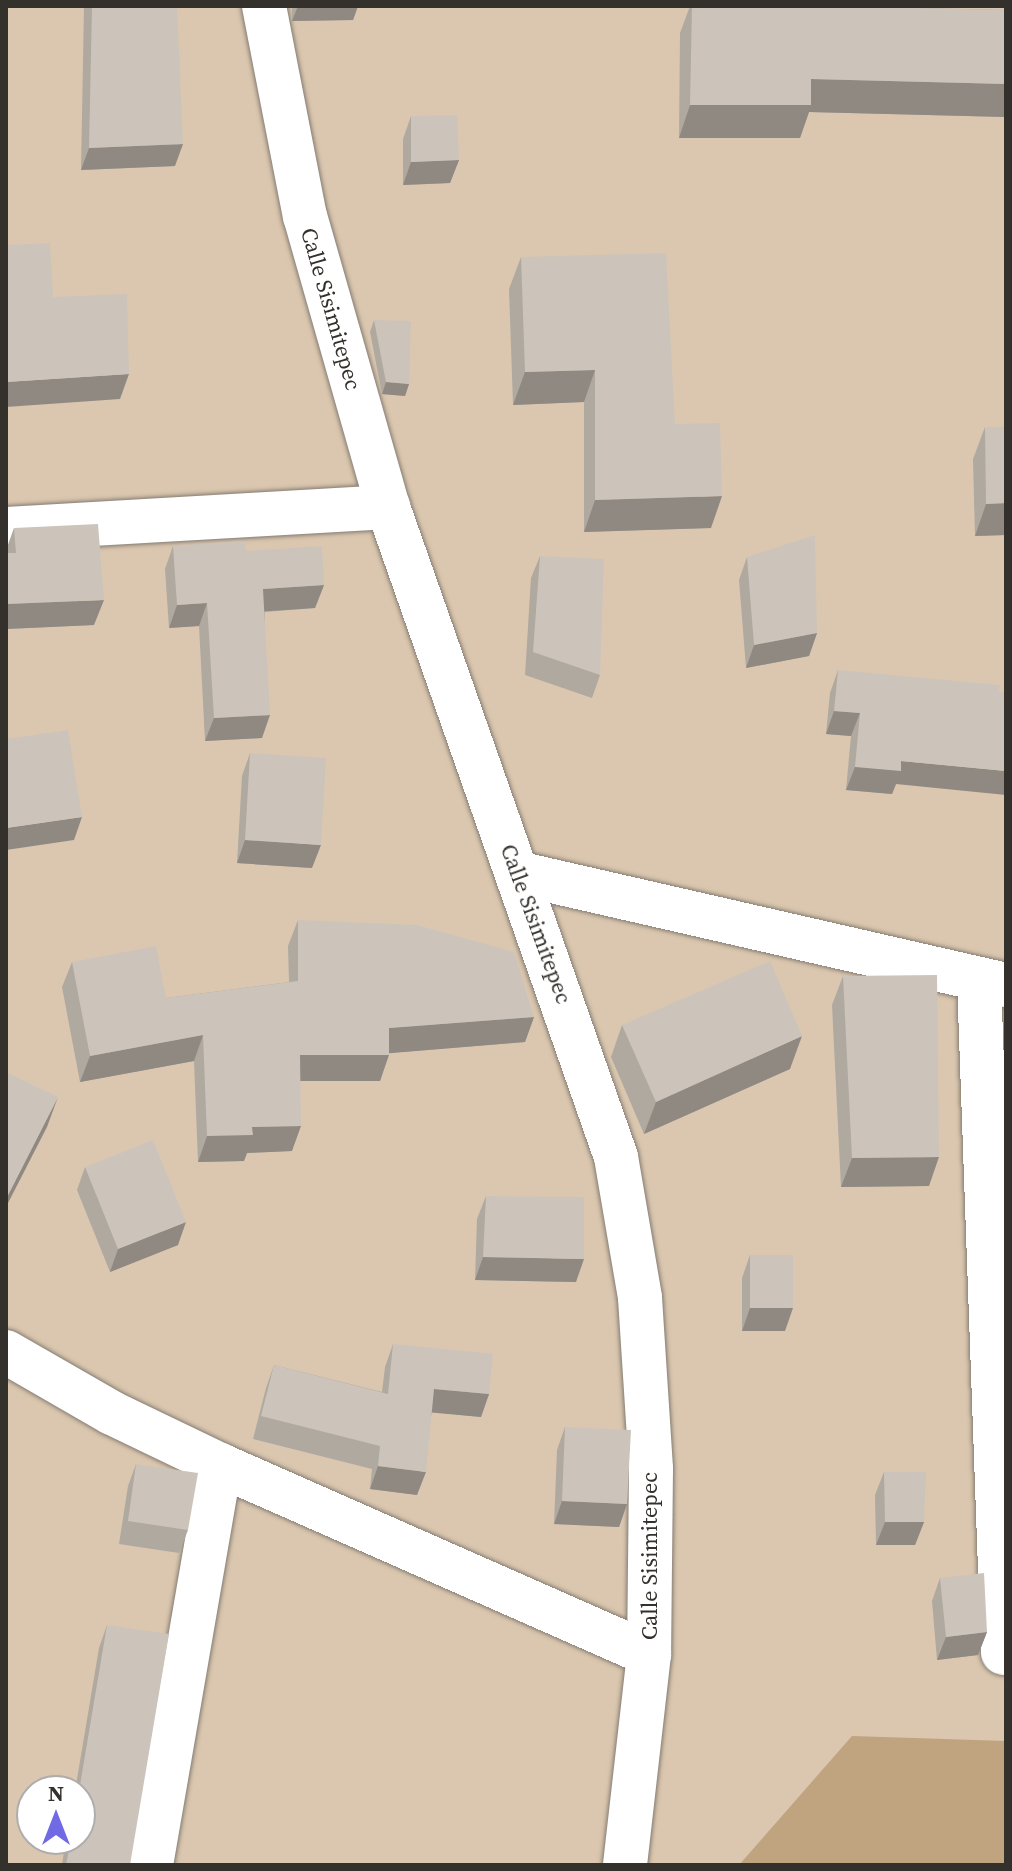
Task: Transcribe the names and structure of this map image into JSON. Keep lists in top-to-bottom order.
{
  "streets": {
    "street": ["Calle Sisimitepec"]
  },
  "north": "top"
}
